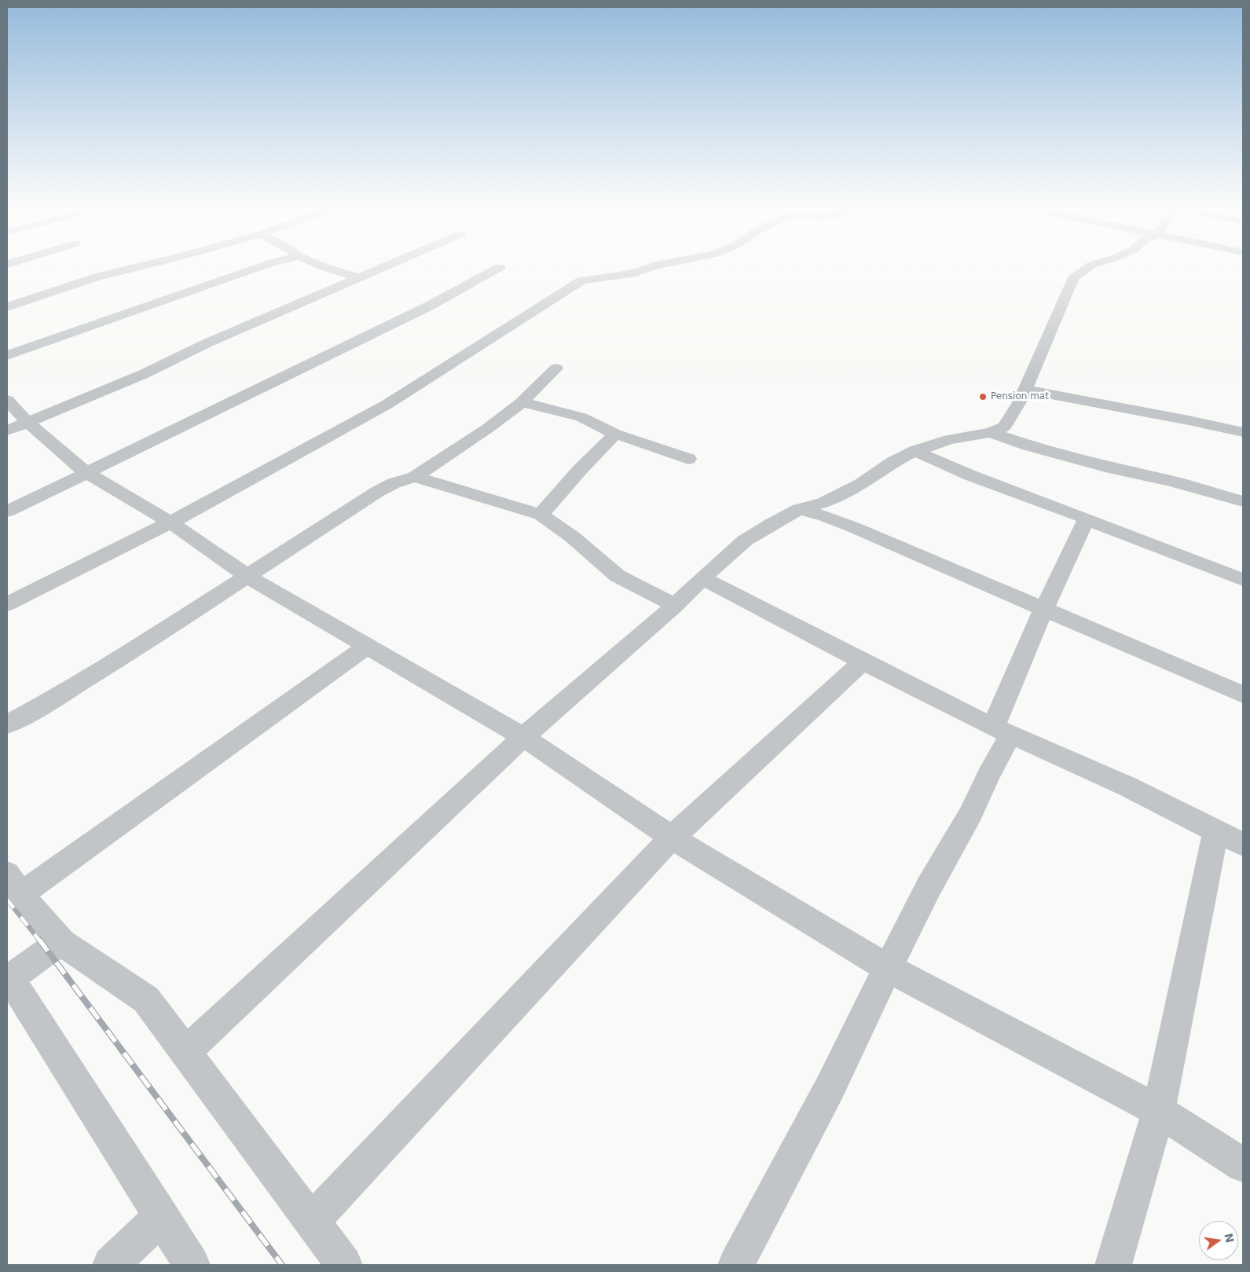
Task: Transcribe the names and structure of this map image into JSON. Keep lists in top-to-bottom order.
{
  "places": ["Pension mat"],
  "north": "right"
}
